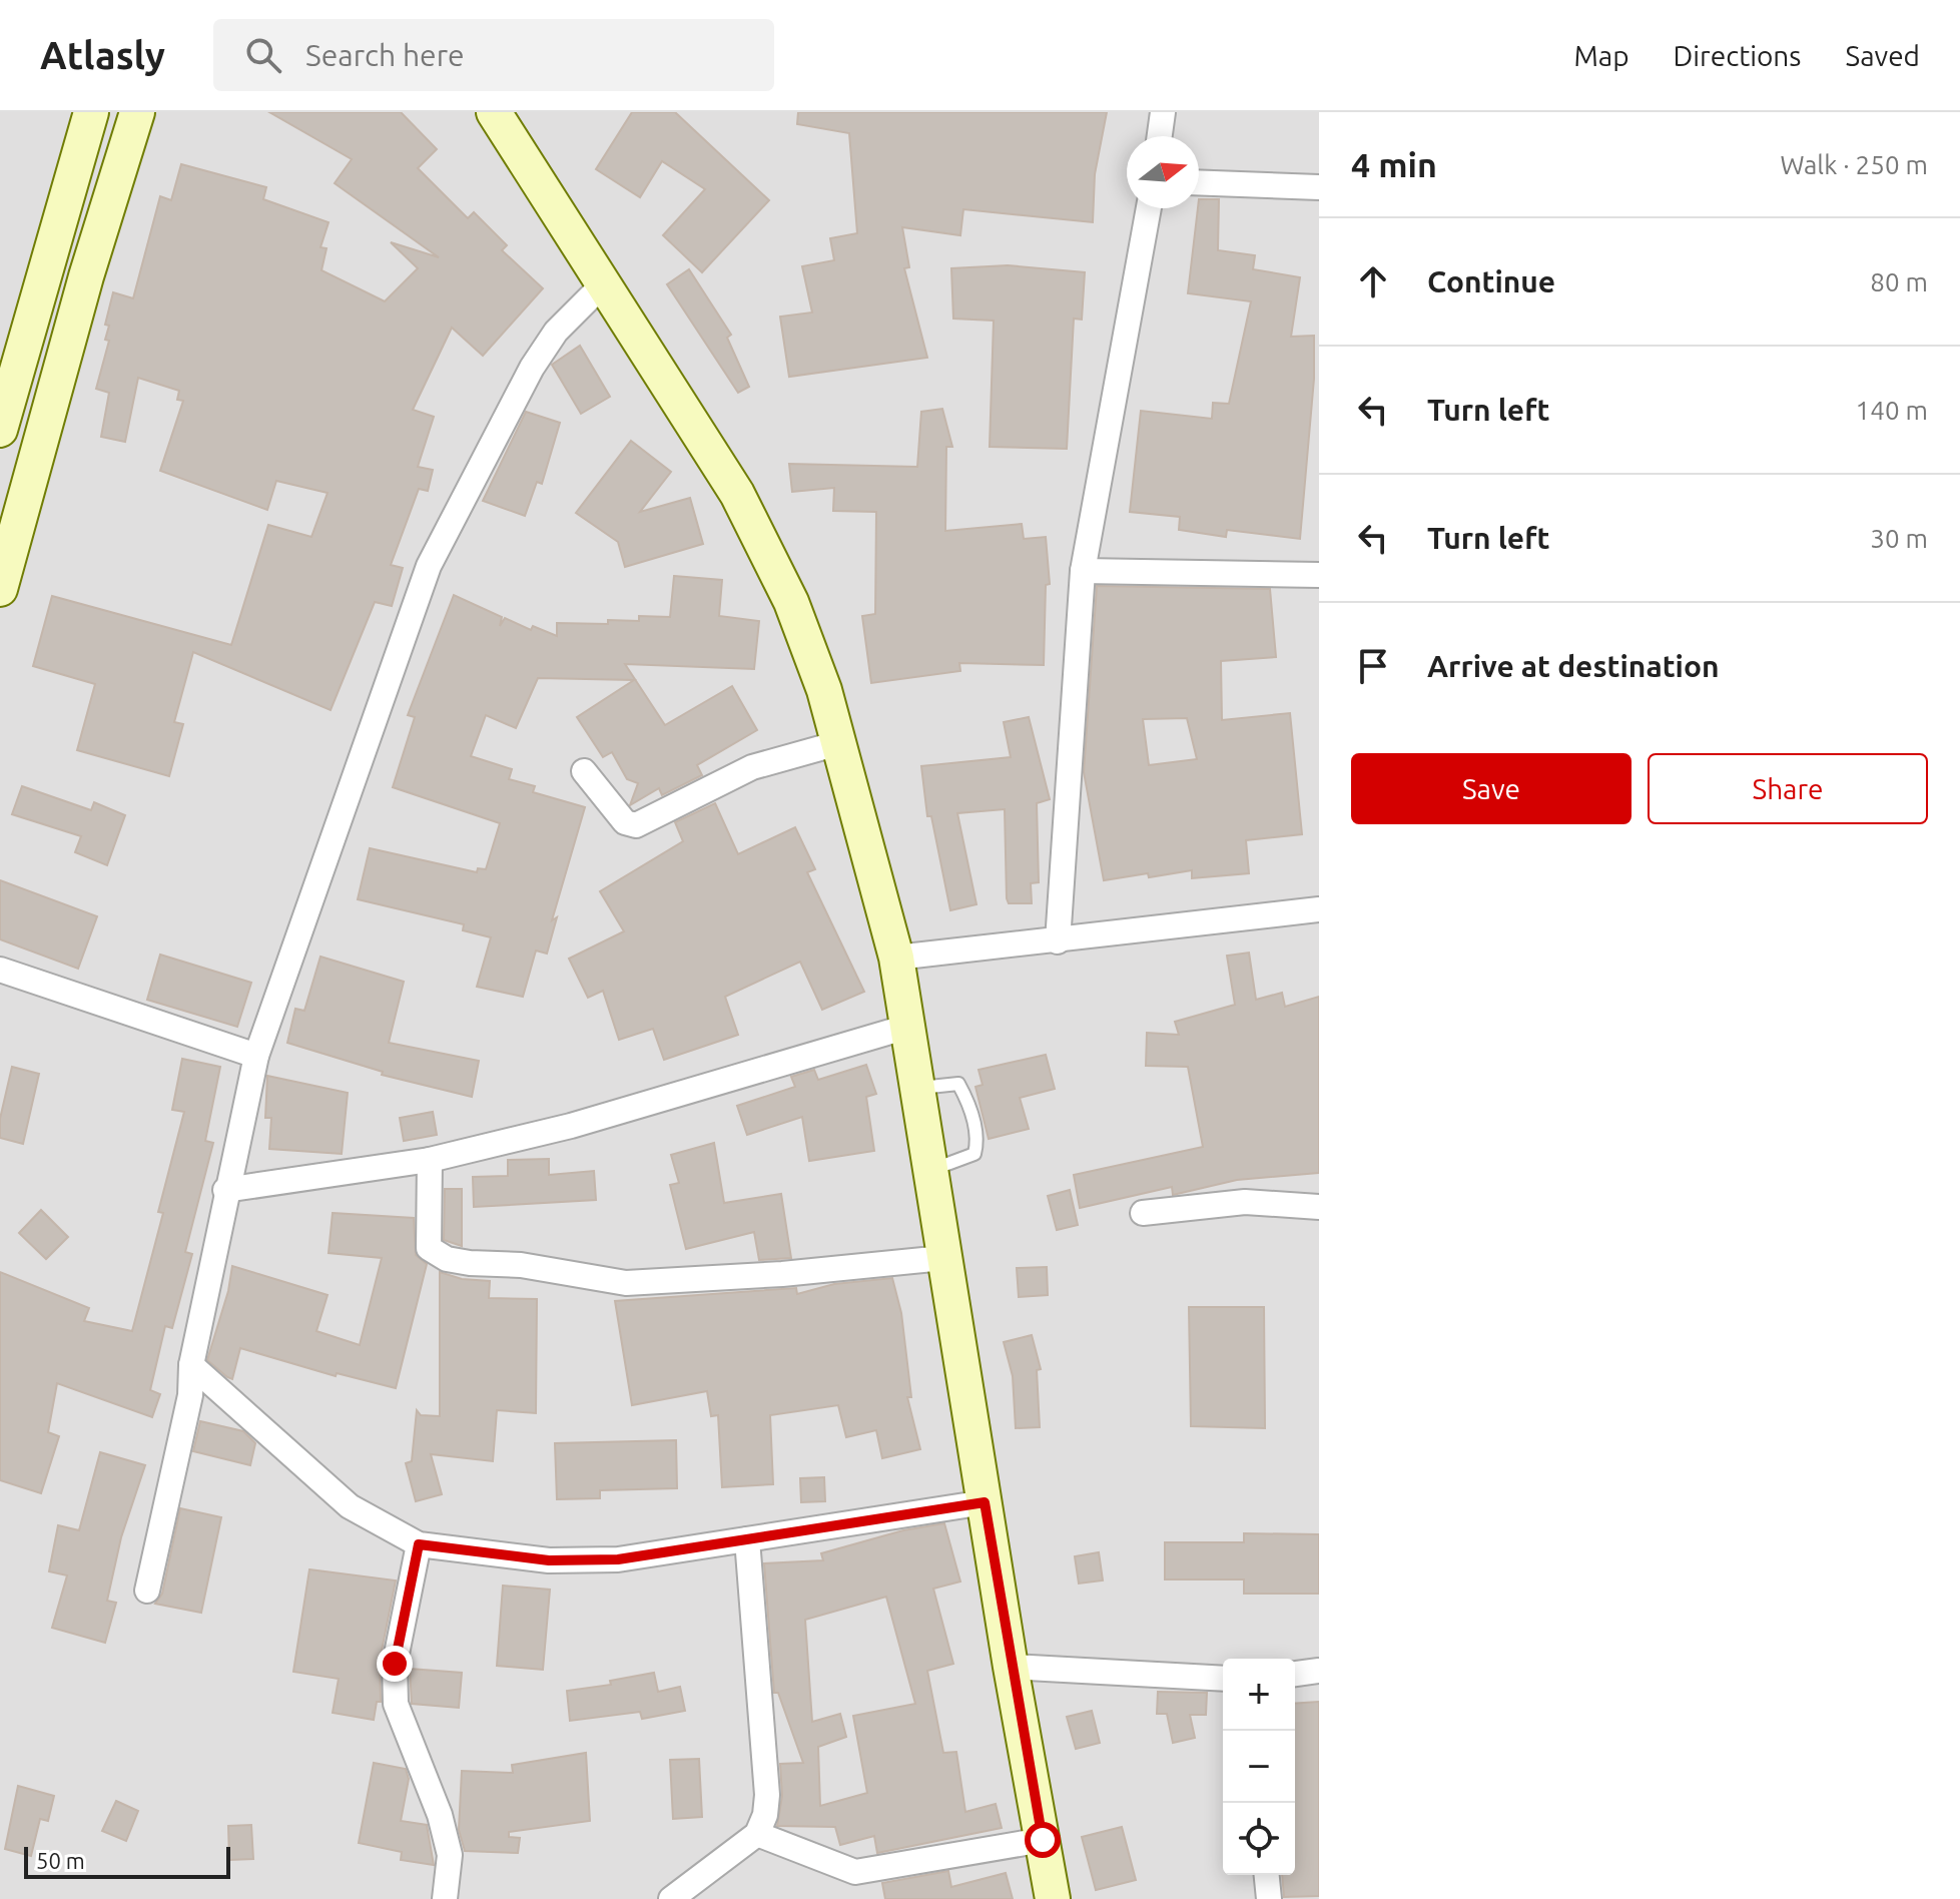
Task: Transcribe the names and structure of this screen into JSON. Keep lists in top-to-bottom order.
{
  "scale_bar": "50 m",
  "north": "right",
  "page": {
    "header": "Atlasly",
    "search": "Search here",
    "nav": ["Map", "Directions", "Saved"],
    "heading": ["4 min", "Walk · 250 m"],
    "list": [
      ["Continue", "80 m"],
      ["Turn left", "140 m"],
      ["Turn left", "30 m"],
      "Arrive at destination"
    ],
    "buttons": ["Save", "Share"],
    "map_buttons": ["+", "−"],
    "scale": "50 m"
  }
}
